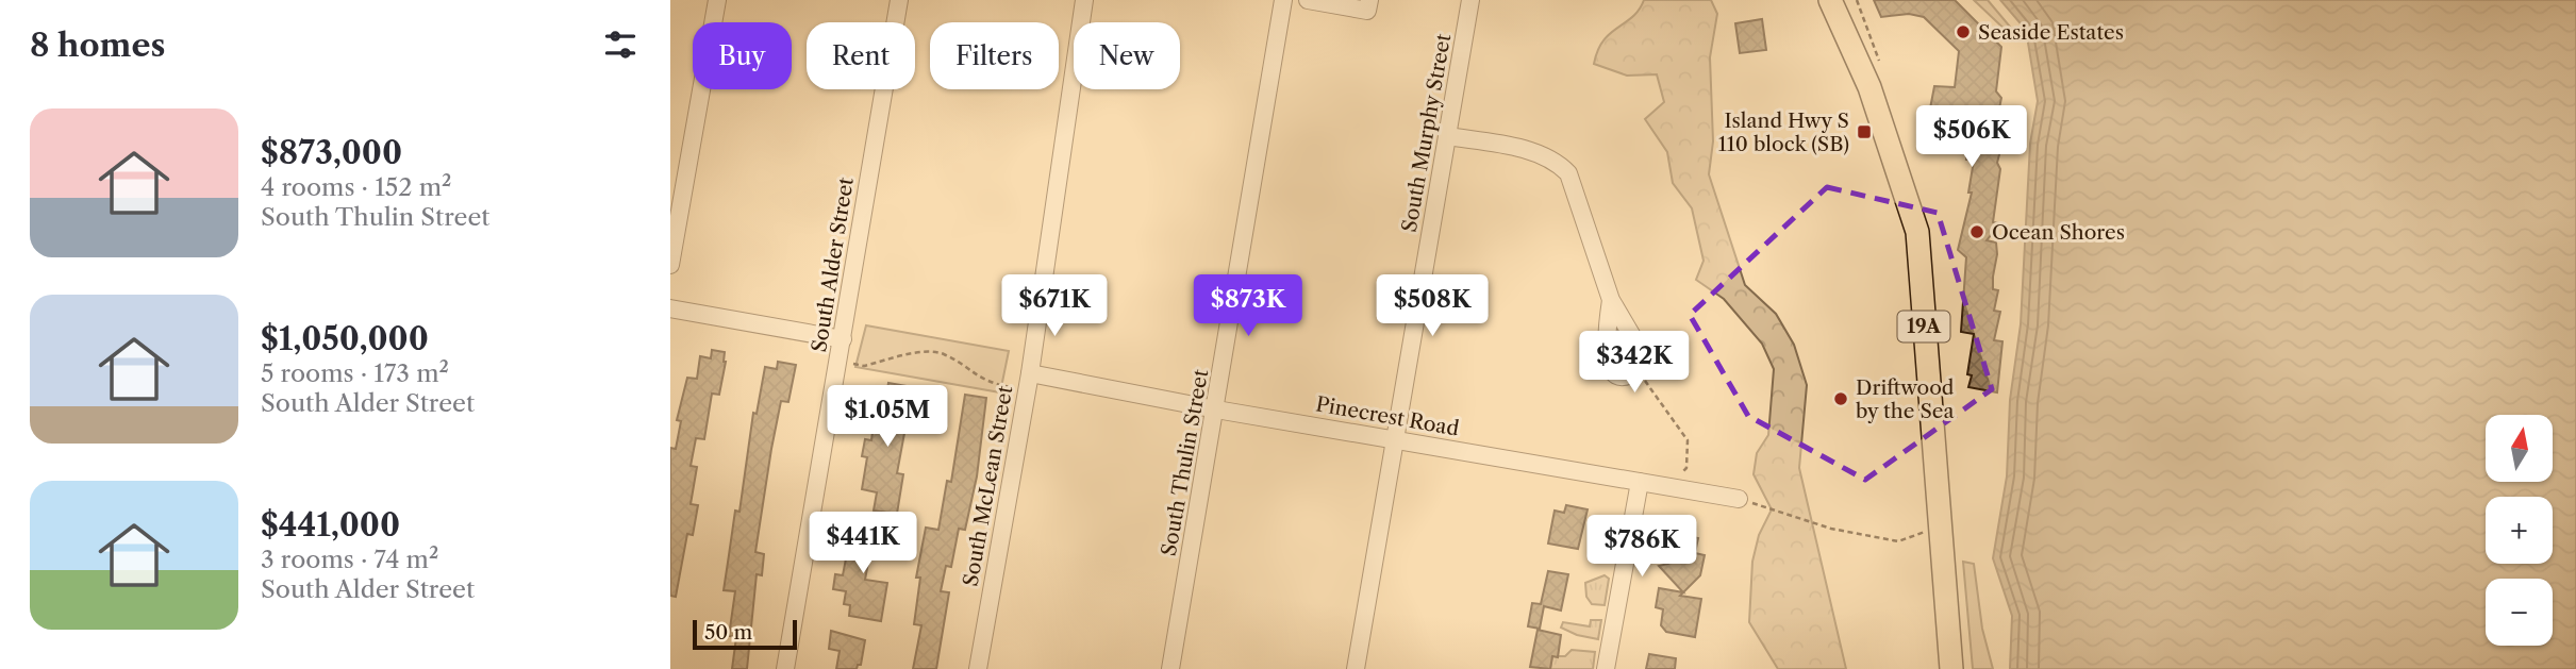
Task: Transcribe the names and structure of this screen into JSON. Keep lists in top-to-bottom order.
{
  "streets": {
    "main road": ["19A"],
    "street": [
      "South Murphy Street",
      "South Alder Street",
      "Pinecrest Road",
      "South Thulin Street",
      "South McLean Street"
    ]
  },
  "crossings": [
    ["South Murphy Street", "Pinecrest Road"],
    ["Pinecrest Road", "South Thulin Street"],
    ["Pinecrest Road", "South McLean Street"]
  ],
  "places": {
    "other": ["Seaside Estates", "Ocean Shores", "Driftwood by the Sea"],
    "transit": ["Island Hwy S 110 block (SB)"]
  },
  "scale_bar": "50 m",
  "north": "top",
  "page": {
    "heading": "8 homes",
    "chip": [
      "Buy",
      "Rent",
      "Filters",
      "New"
    ],
    "list": [
      {
        "name": "$873,000",
        "note": "4 rooms · 152 m² · South Thulin Street"
      },
      {
        "name": "$1,050,000",
        "note": "5 rooms · 173 m² · South Alder Street"
      },
      {
        "name": "$441,000",
        "note": "3 rooms · 74 m² · South Alder Street"
      }
    ],
    "price": [
      "$506K",
      "$671K",
      "$873K",
      "$508K",
      "$342K",
      "$1.05M",
      "$441K",
      "$786K"
    ],
    "map_buttons": ["+", "−"],
    "scale": "50 m"
  }
}
